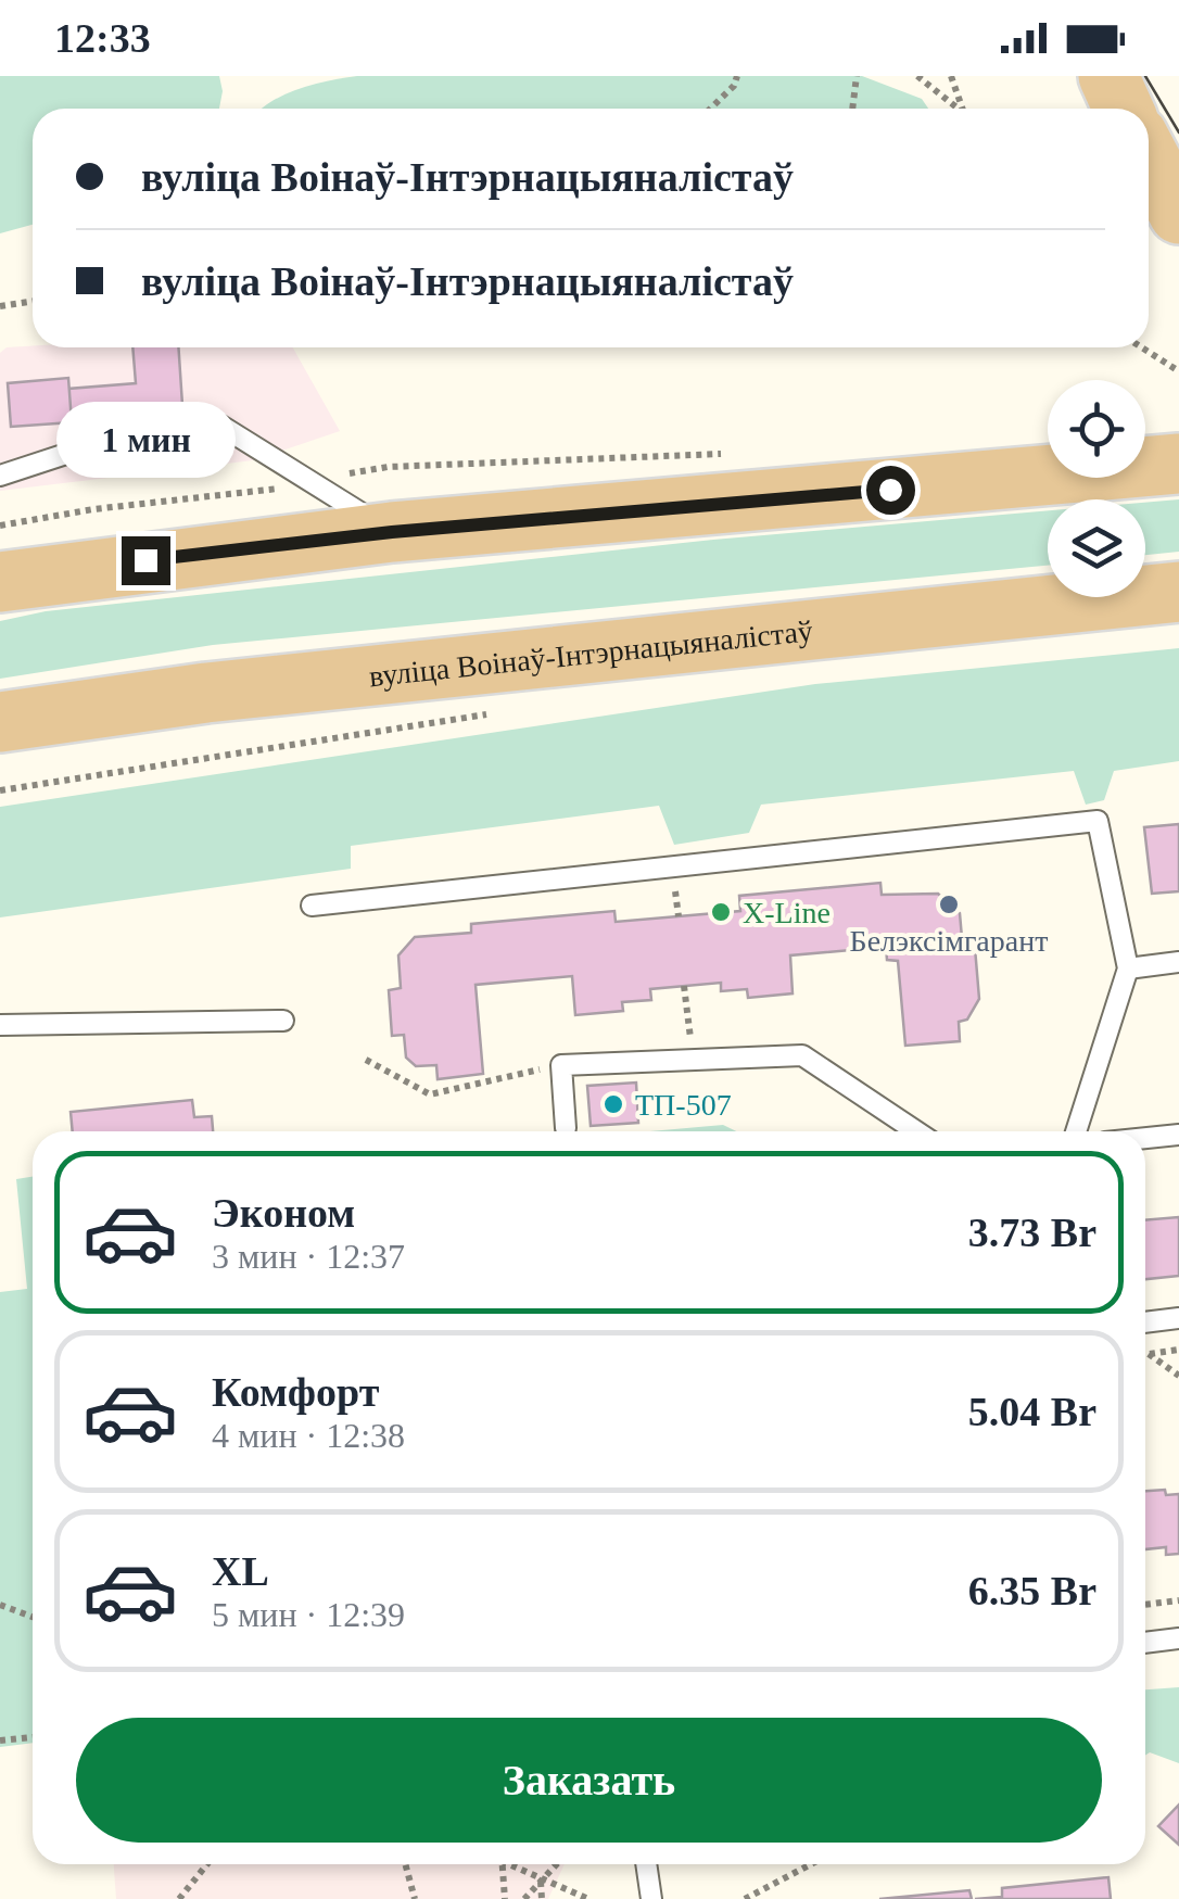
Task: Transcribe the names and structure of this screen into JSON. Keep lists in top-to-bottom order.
{
  "streets": {
    "main road": ["вуліца Воінаў-Інтэрнацыяналістаў"]
  },
  "places": ["Белэксімгарант", "X-Line", "ТП-507"],
  "page": {
    "status": "12:33",
    "banner": ["вуліца Воінаў-Інтэрнацыяналістаў", "вуліца Воінаў-Інтэрнацыяналістаў"],
    "bubble": "1 мин",
    "list": [
      {
        "name": "Эконом",
        "note": "3 мин · 12:37",
        "value": "3.73 Br"
      },
      {
        "name": "Комфорт",
        "note": "4 мин · 12:38",
        "value": "5.04 Br"
      },
      {
        "name": "XL",
        "note": "5 мин · 12:39",
        "value": "6.35 Br"
      }
    ],
    "buttons": "Заказать"
  }
}
